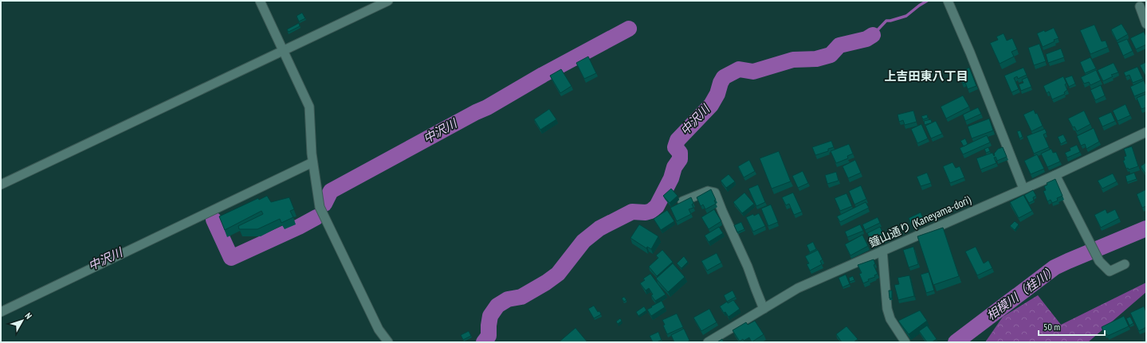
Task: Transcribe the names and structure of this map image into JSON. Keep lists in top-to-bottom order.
{
  "streets": {
    "street": ["鐘山通り (Kaneyama-dori)"]
  },
  "districts": ["上吉田東八丁目"],
  "water": ["中沢川", "相模川（桂川）"],
  "scale_bar": "50 m",
  "north": "top right"
}
